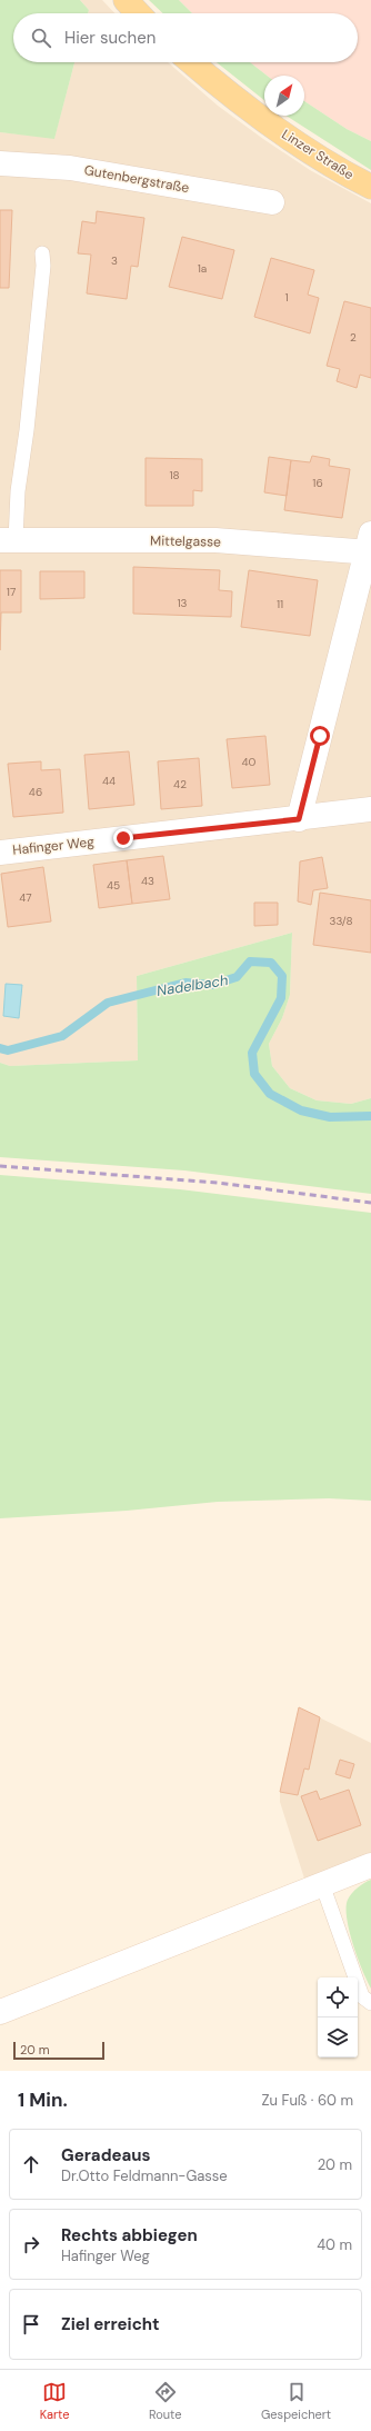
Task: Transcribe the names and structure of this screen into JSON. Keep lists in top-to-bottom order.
{
  "streets": {
    "main road": ["Linzer Straße"],
    "street": ["Gutenbergstraße", "Mittelgasse", "Hafinger Weg"]
  },
  "water": ["Nadelbach"],
  "house_numbers": [
    "3",
    "1a",
    "1",
    "2",
    "18",
    "16",
    "17",
    "13",
    "11",
    "40",
    "44",
    "42",
    "46",
    "43",
    "45",
    "47",
    "33/8"
  ],
  "scale_bar": "20 m",
  "north": "top right",
  "page": {
    "search": "Hier suchen",
    "scale": "20 m",
    "heading": ["1 Min.", "Zu Fuß · 60 m"],
    "list": [
      ["Geradeaus", "Dr.Otto Feldmann-Gasse", "20 m"],
      ["Rechts abbiegen", "Hafinger Weg", "40 m"],
      "Ziel erreicht"
    ],
    "nav": ["Karte", "Route", "Gespeichert"]
  }
}
